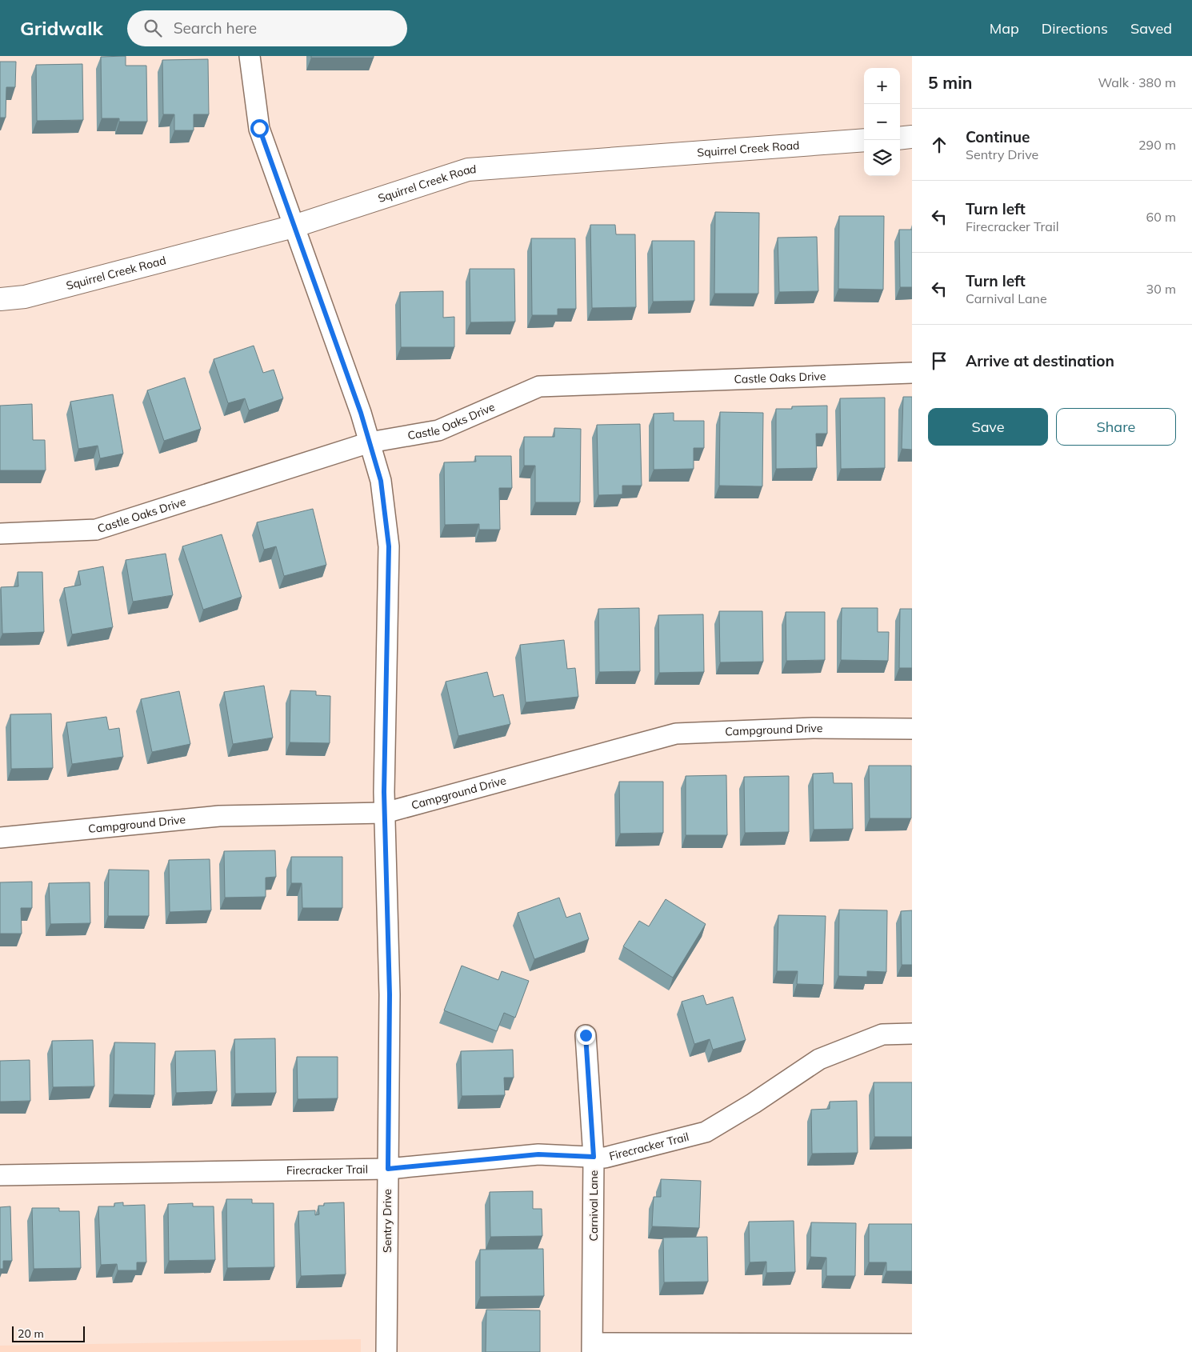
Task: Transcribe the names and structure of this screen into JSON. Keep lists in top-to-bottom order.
{
  "streets": {
    "street": [
      "Squirrel Creek Road",
      "Castle Oaks Drive",
      "Campground Drive",
      "Firecracker Trail",
      "Carnival Lane",
      "Sentry Drive"
    ]
  },
  "crossings": [
    ["Squirrel Creek Road", "Sentry Drive"],
    ["Castle Oaks Drive", "Sentry Drive"],
    ["Campground Drive", "Sentry Drive"],
    ["Firecracker Trail", "Carnival Lane"],
    ["Firecracker Trail", "Sentry Drive"]
  ],
  "scale_bar": "20 m",
  "page": {
    "header": "Gridwalk",
    "search": "Search here",
    "nav": ["Map", "Directions", "Saved"],
    "heading": ["5 min", "Walk · 380 m"],
    "map_buttons": ["+", "−"],
    "list": [
      ["Continue", "Sentry Drive", "290 m"],
      ["Turn left", "Firecracker Trail", "60 m"],
      ["Turn left", "Carnival Lane", "30 m"],
      "Arrive at destination"
    ],
    "buttons": ["Save", "Share"],
    "scale": "20 m"
  }
}
